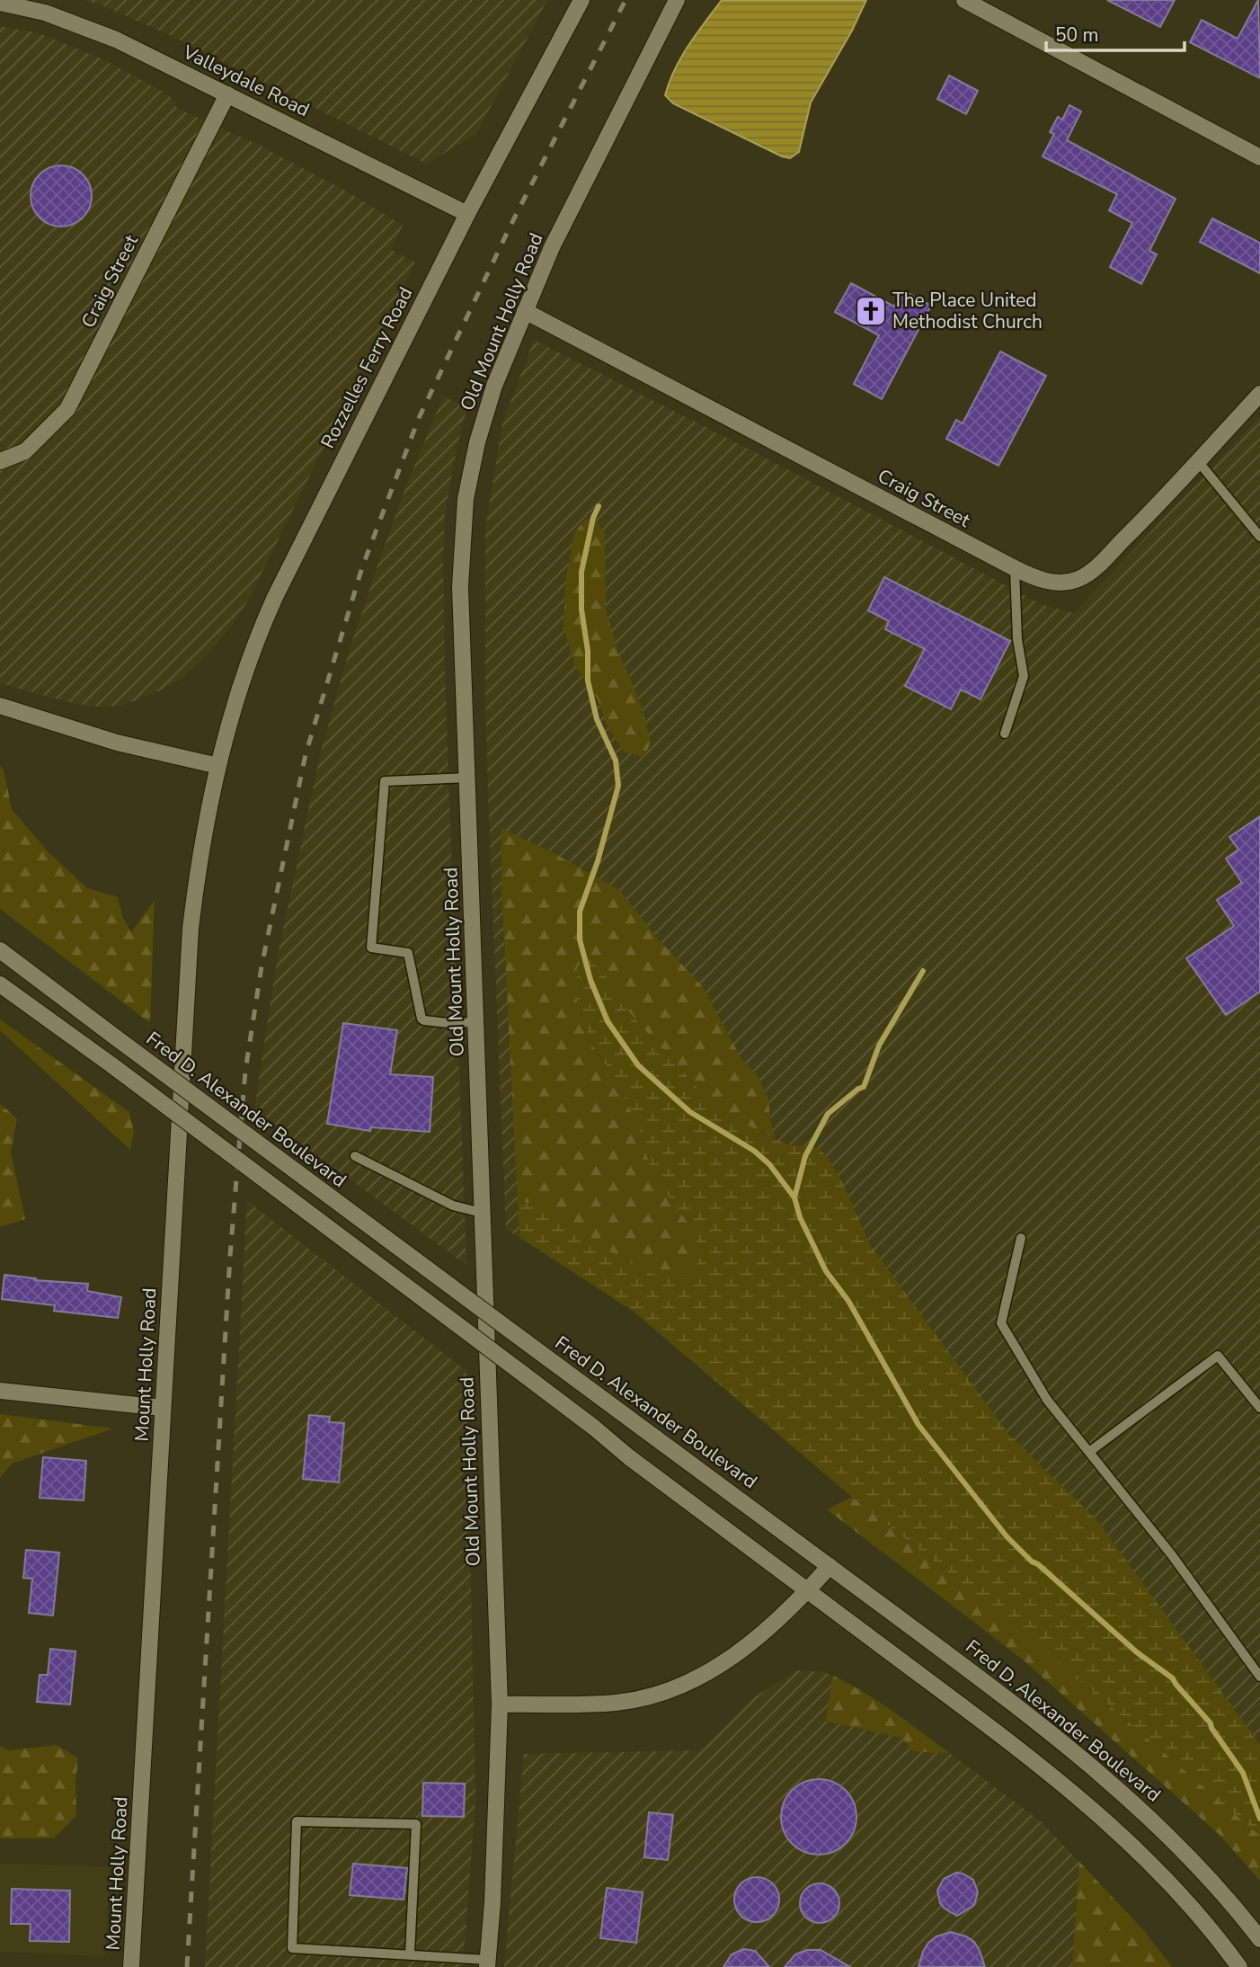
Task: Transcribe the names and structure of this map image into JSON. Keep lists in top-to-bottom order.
{
  "streets": {
    "street": [
      "Valleydale Road",
      "Craig Street",
      "Old Mount Holly Road",
      "Rozzelles Ferry Road",
      "Fred D. Alexander Boulevard",
      "Mount Holly Road"
    ]
  },
  "crossings": [
    ["Valleydale Road", "Craig Street"],
    ["Valleydale Road", "Rozzelles Ferry Road"],
    ["Craig Street", "Old Mount Holly Road"],
    ["Rozzelles Ferry Road", "Mount Holly Road"]
  ],
  "places": {
    "church": ["The Place United Methodist Church"]
  },
  "scale_bar": "50 m"
}
